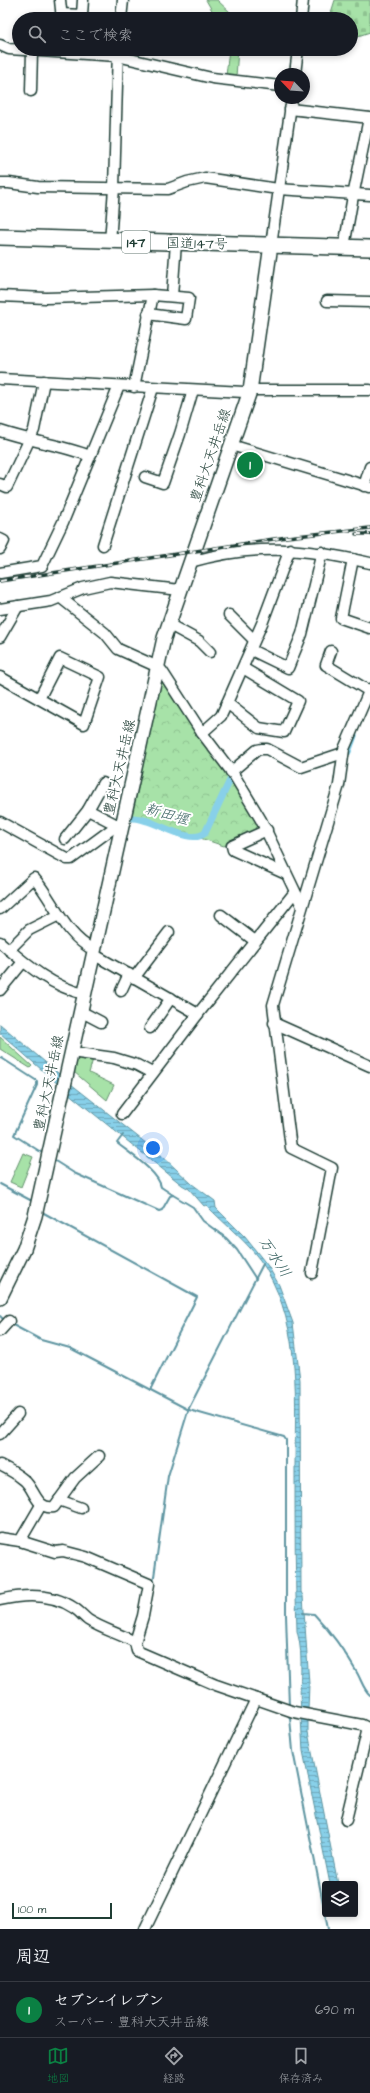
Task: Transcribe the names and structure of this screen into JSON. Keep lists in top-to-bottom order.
{
  "streets": {
    "highway": ["147", "国道147号"],
    "main road": ["豊科大天井岳線"]
  },
  "crossings": [
    ["国道147号", "豊科大天井岳線"]
  ],
  "water": ["新田堰", "万水川"],
  "scale_bar": "100 m",
  "north": "top left",
  "page": {
    "search": "ここで検索",
    "pins": "1",
    "scale": "100 m",
    "heading": "周辺",
    "list": [
      {
        "mark": "1",
        "name": "セブン-イレブン",
        "note": "スーパー · 豊科大天井岳線",
        "value": "690 m"
      }
    ],
    "nav": ["地図", "経路", "保存済み"]
  }
}
